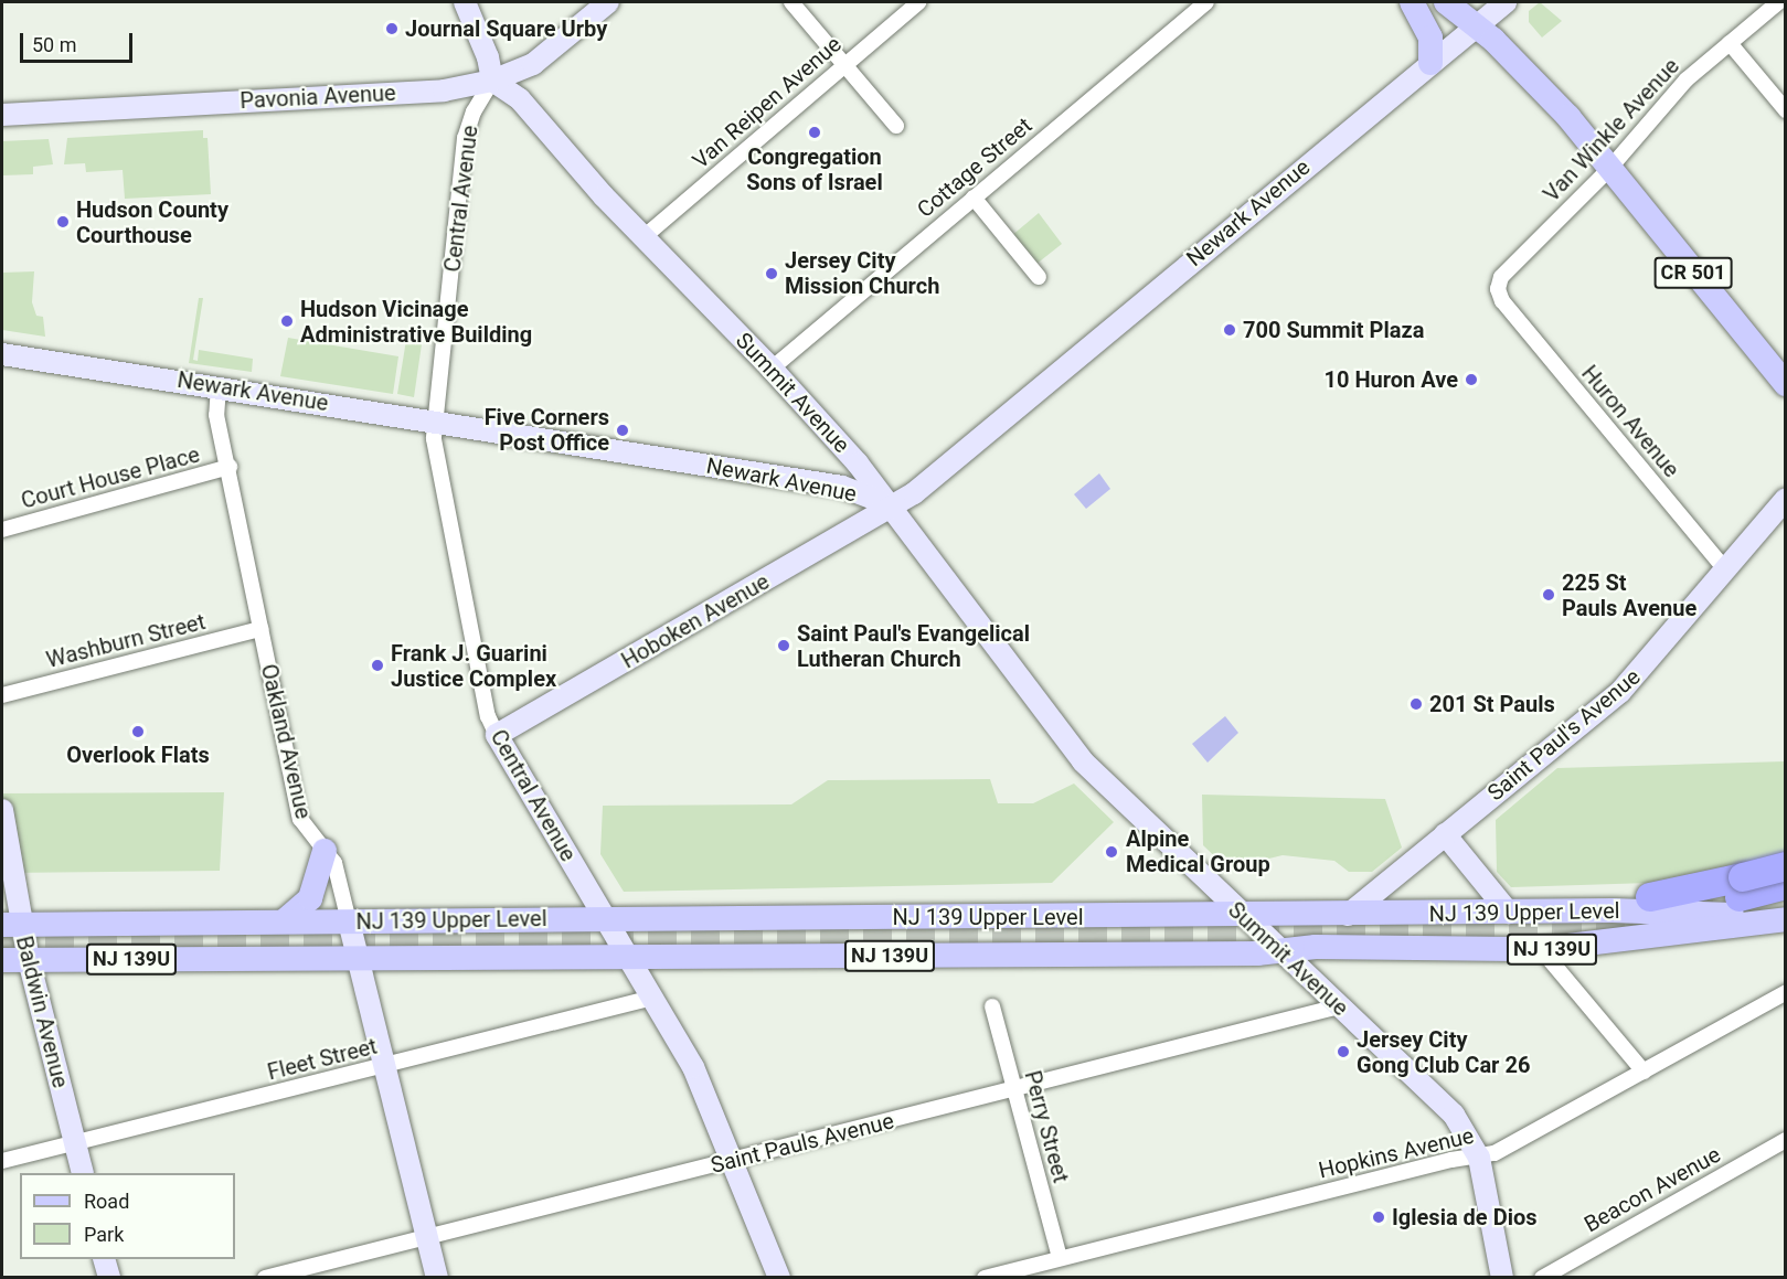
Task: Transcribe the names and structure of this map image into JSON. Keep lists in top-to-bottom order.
{
  "streets": {
    "main road": [
      "Pavonia Avenue",
      "Central Avenue",
      "Newark Avenue",
      "CR 501",
      "Summit Avenue",
      "Hoboken Avenue",
      "Saint Paul's Avenue",
      "Oakland Avenue",
      "NJ 139 Upper Level",
      "NJ 139U",
      "Baldwin Avenue"
    ],
    "street": [
      "Van Reipen Avenue",
      "Van Winkle Avenue",
      "Cottage Street",
      "Huron Avenue",
      "Court House Place",
      "Washburn Street",
      "Fleet Street",
      "Perry Street",
      "Saint Pauls Avenue",
      "Hopkins Avenue",
      "Beacon Avenue"
    ]
  },
  "crossings": [
    ["Pavonia Avenue", "Central Avenue"],
    ["Pavonia Avenue", "Summit Avenue"],
    ["Van Reipen Avenue", "Summit Avenue"],
    ["Van Winkle Avenue", "CR 501"],
    ["Van Winkle Avenue", "Huron Avenue"],
    ["Cottage Street", "Summit Avenue"],
    ["Central Avenue", "Newark Avenue"],
    ["Central Avenue", "Summit Avenue"],
    ["Central Avenue", "Hoboken Avenue"],
    ["Central Avenue", "NJ 139 Upper Level"],
    ["Central Avenue", "Fleet Street"],
    ["Central Avenue", "Saint Pauls Avenue"],
    ["Newark Avenue", "CR 501"],
    ["Newark Avenue", "Summit Avenue"],
    ["Newark Avenue", "Hoboken Avenue"],
    ["Newark Avenue", "Oakland Avenue"],
    ["Summit Avenue", "Hoboken Avenue"],
    ["Summit Avenue", "NJ 139 Upper Level"],
    ["Summit Avenue", "Saint Pauls Avenue"],
    ["Summit Avenue", "Hopkins Avenue"],
    ["Huron Avenue", "Saint Paul's Avenue"],
    ["Court House Place", "Oakland Avenue"],
    ["Washburn Street", "Oakland Avenue"],
    ["Saint Paul's Avenue", "NJ 139 Upper Level"],
    ["Oakland Avenue", "NJ 139 Upper Level"],
    ["Oakland Avenue", "NJ 139U"],
    ["Oakland Avenue", "Fleet Street"],
    ["Oakland Avenue", "Saint Pauls Avenue"],
    ["NJ 139 Upper Level", "NJ 139U"],
    ["NJ 139 Upper Level", "Baldwin Avenue"],
    ["NJ 139U", "Baldwin Avenue"],
    ["Baldwin Avenue", "Fleet Street"],
    ["Perry Street", "Saint Pauls Avenue"],
    ["Perry Street", "Hopkins Avenue"]
  ],
  "places": [
    "Journal Square Urby",
    "Congregation Sons of Israel",
    "Hudson County Courthouse",
    "Jersey City Mission Church",
    "Hudson Vicinage Administrative Building",
    "700 Summit Plaza",
    "10 Huron Ave",
    "Five Corners Post Office",
    "225 St Pauls Avenue",
    "Saint Paul's Evangelical Lutheran Church",
    "Frank J. Guarini Justice Complex",
    "201 St Pauls",
    "Overlook Flats",
    "Alpine Medical Group",
    "Jersey City Gong Club Car 26",
    "Iglesia de Dios"
  ],
  "legend": ["Road", "Park"],
  "scale_bar": "50 m"
}
